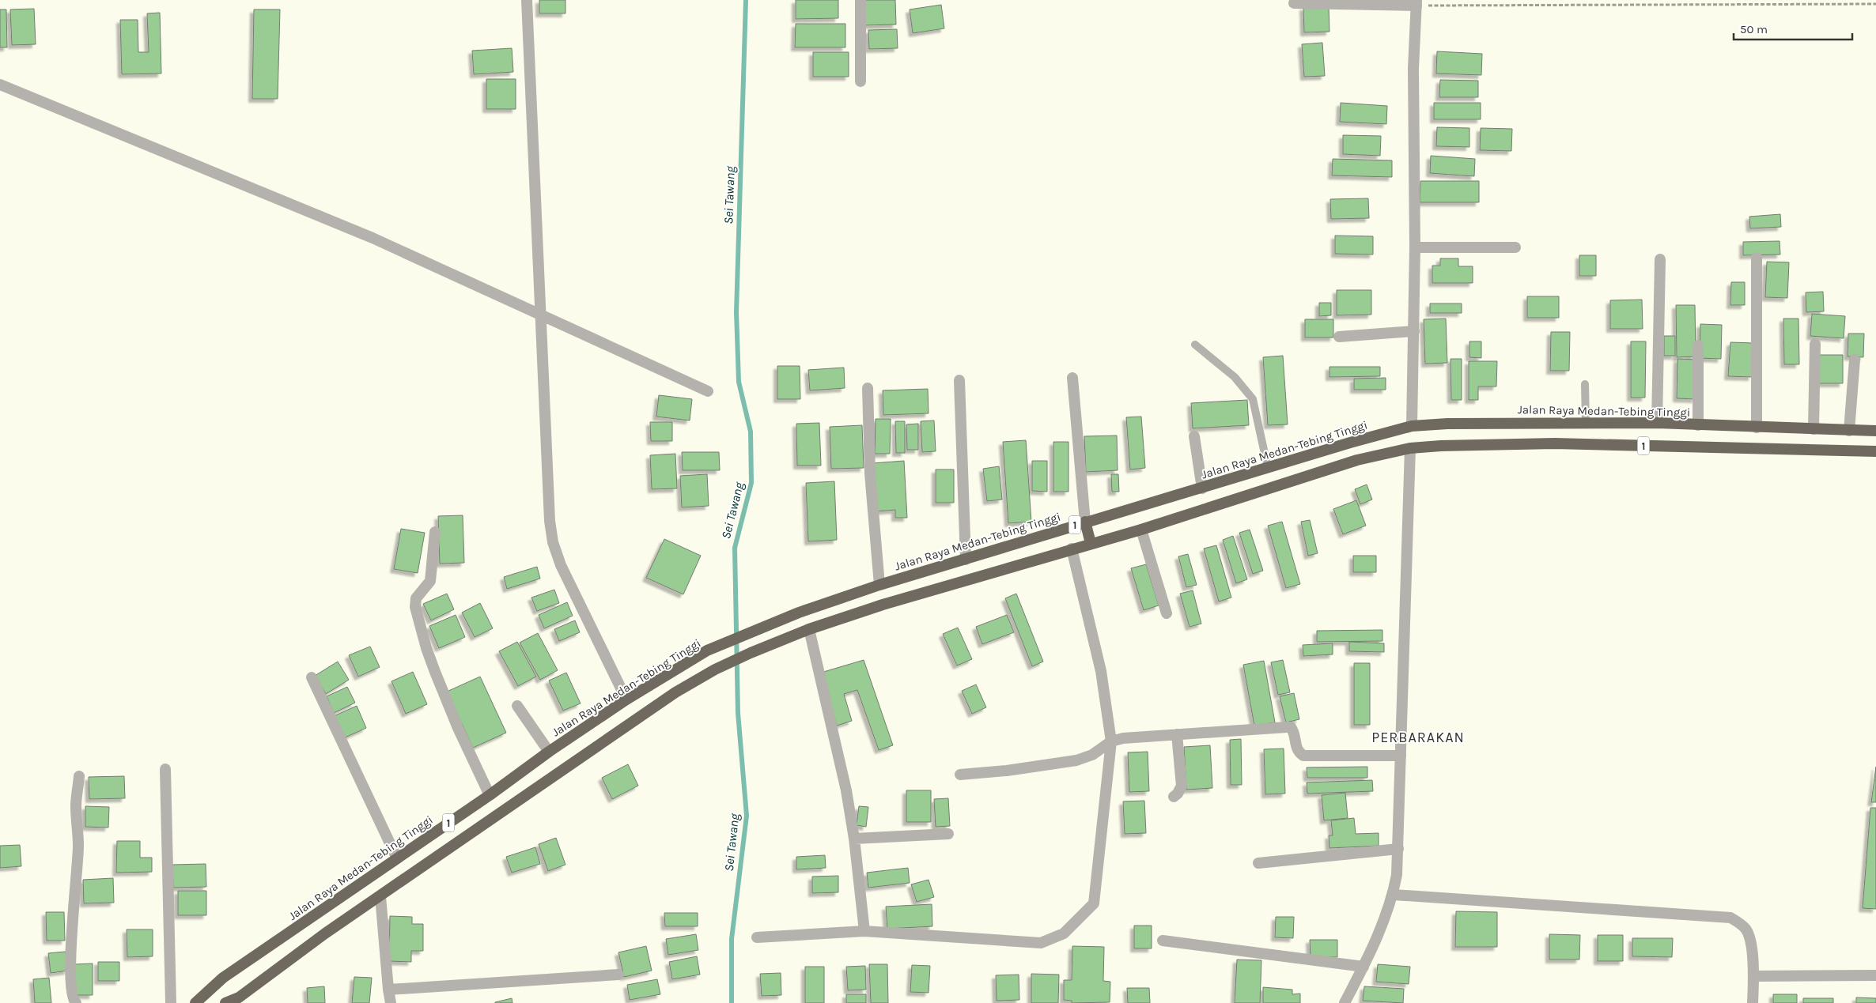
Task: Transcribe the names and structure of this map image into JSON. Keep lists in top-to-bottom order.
{
  "streets": {
    "highway": ["Jalan Raya Medan-Tebing Tinggi", "1"]
  },
  "districts": ["PERBARAKAN"],
  "water": ["Sei Tawang"],
  "scale_bar": "50 m"
}
